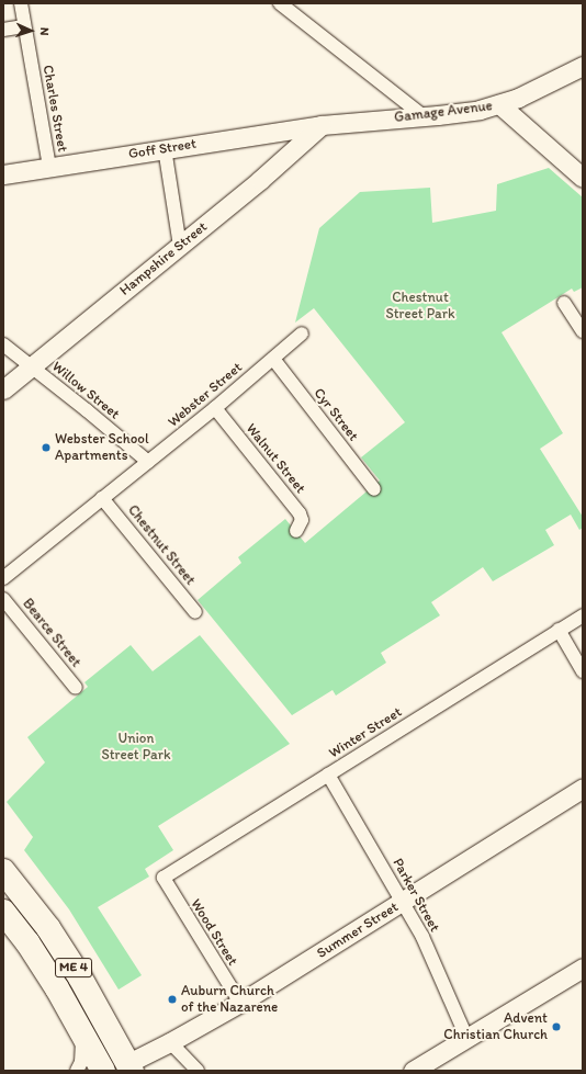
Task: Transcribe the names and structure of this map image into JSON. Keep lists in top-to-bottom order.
{
  "streets": {
    "highway": ["ME 4"],
    "street": [
      "Charles Street",
      "Gamage Avenue",
      "Goff Street",
      "Hampshire Street",
      "Willow Street",
      "Webster Street",
      "Cyr Street",
      "Walnut Street",
      "Chestnut Street",
      "Bearce Street",
      "Winter Street",
      "Parker Street",
      "Summer Street",
      "Wood Street"
    ]
  },
  "crossings": [
    ["Charles Street", "Goff Street"],
    ["Gamage Avenue", "Goff Street"],
    ["Gamage Avenue", "Hampshire Street"],
    ["Goff Street", "Hampshire Street"],
    ["Hampshire Street", "Willow Street"],
    ["Willow Street", "Webster Street"],
    ["Webster Street", "Cyr Street"],
    ["Webster Street", "Walnut Street"],
    ["Webster Street", "Chestnut Street"],
    ["Winter Street", "Parker Street"],
    ["Winter Street", "Wood Street"],
    ["Parker Street", "Summer Street"],
    ["Summer Street", "Wood Street"],
    ["Summer Street", "ME 4"]
  ],
  "parks": ["Chestnut Street Park", "Union Street Park"],
  "places": ["Webster School Apartments", "Auburn Church of the Nazarene", "Advent Christian Church"],
  "north": "right"
}
